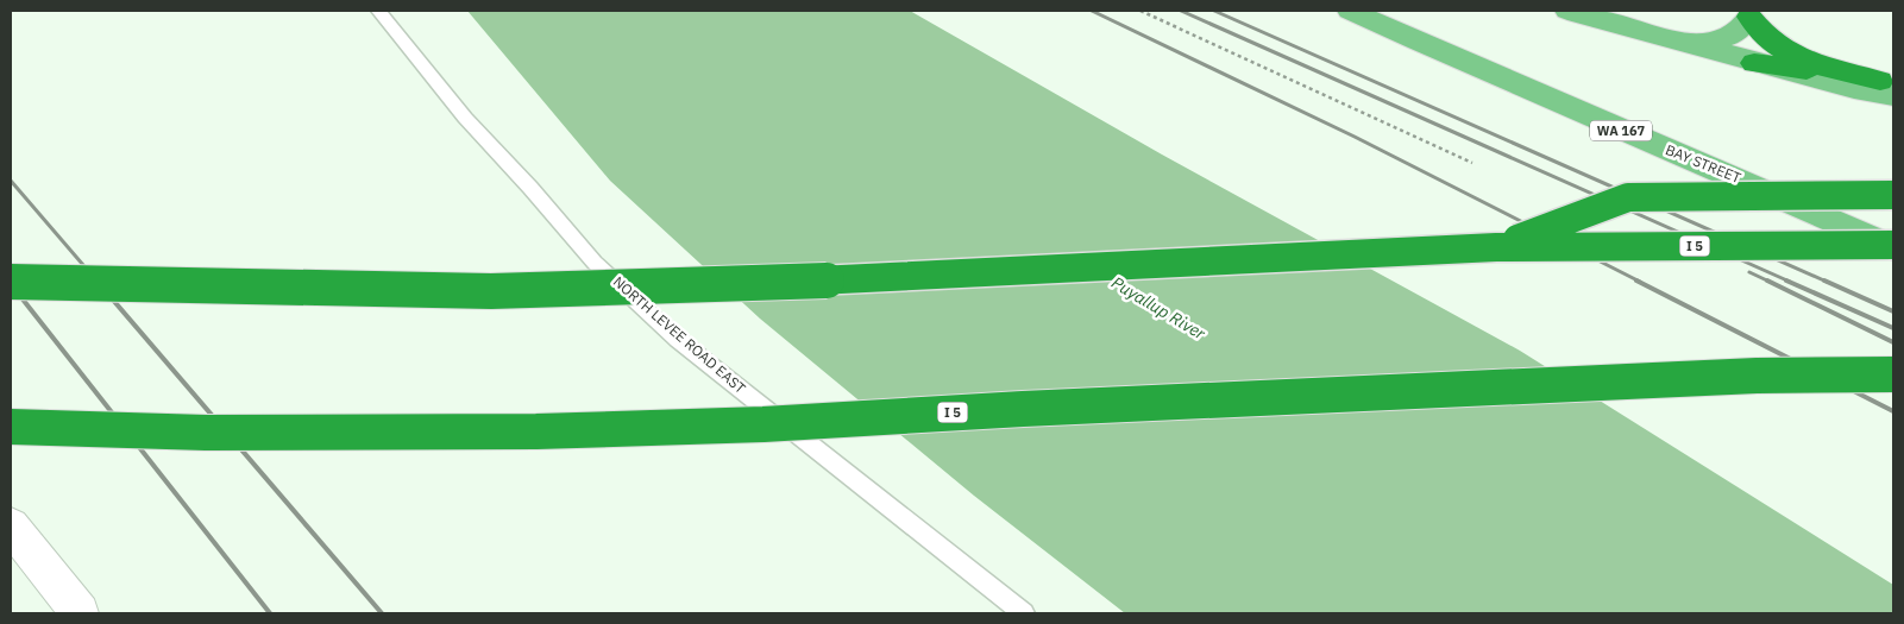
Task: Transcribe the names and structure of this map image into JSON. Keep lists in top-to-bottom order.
{
  "streets": {
    "highway": ["I 5"],
    "main road": ["WA 167", "BAY STREET"],
    "lane": ["NORTH LEVEE ROAD EAST"]
  },
  "crossings": [
    ["BAY STREET", "I 5"]
  ],
  "water": ["Puyallup River"]
}
